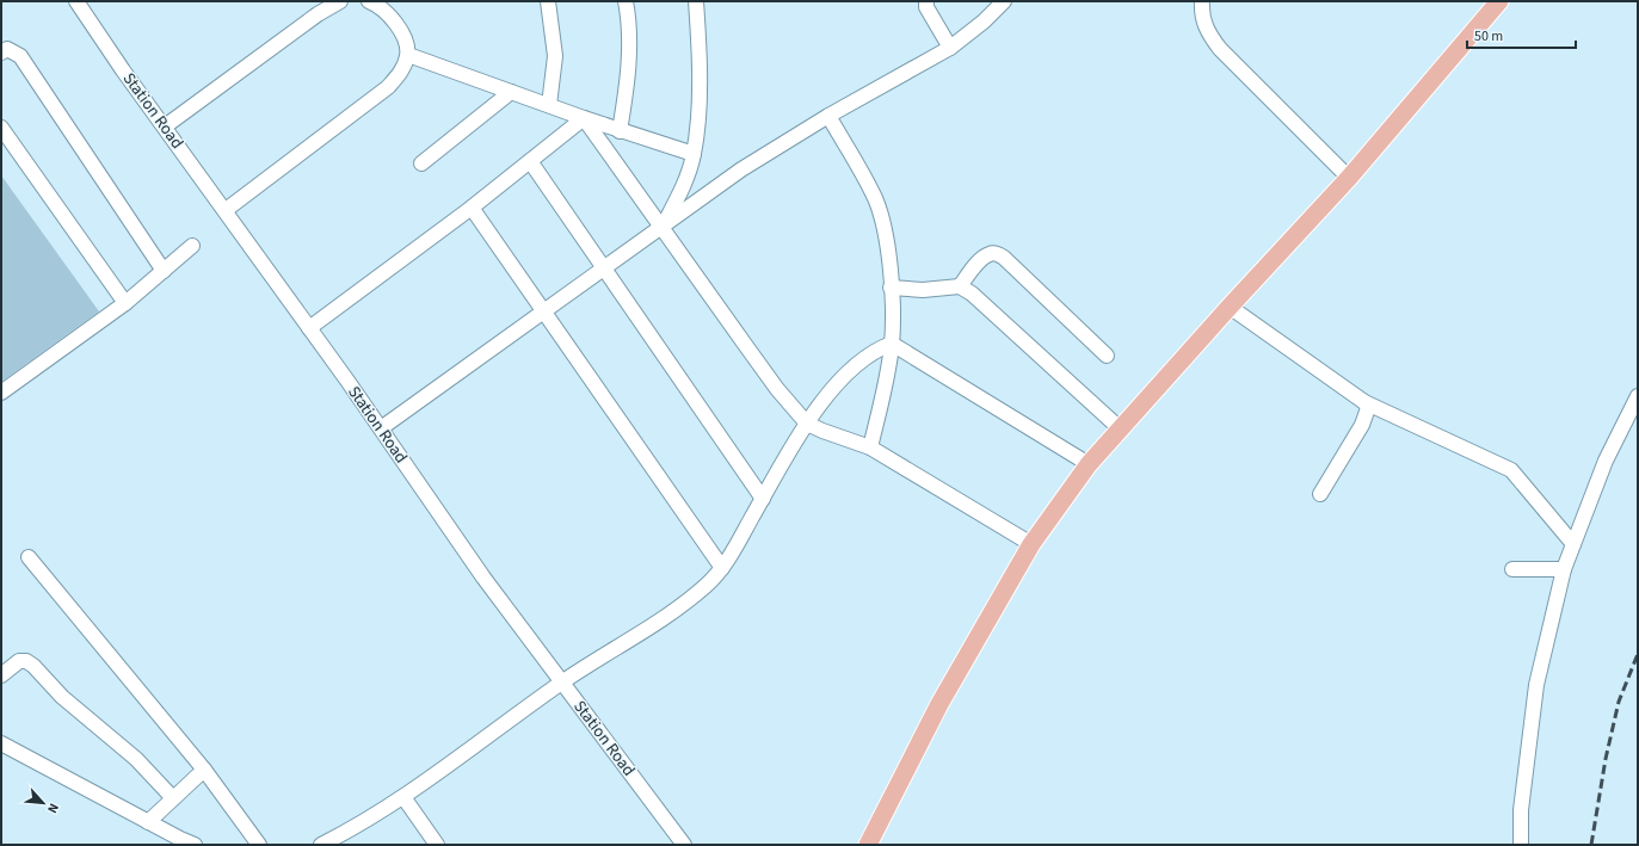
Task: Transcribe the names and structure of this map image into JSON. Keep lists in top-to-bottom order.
{
  "streets": {
    "street": ["Station Road"]
  },
  "scale_bar": "50 m",
  "north": "bottom right"
}
